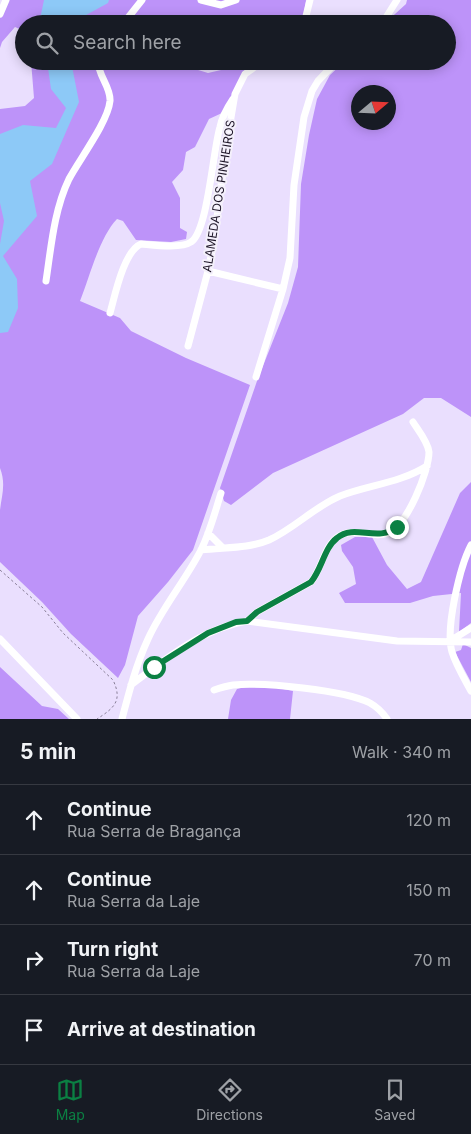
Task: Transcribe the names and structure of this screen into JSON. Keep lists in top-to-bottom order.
{
  "streets": {
    "street": ["ALAMEDA DOS PINHEIROS"]
  },
  "north": "right",
  "page": {
    "search": "Search here",
    "heading": ["5 min", "Walk · 340 m"],
    "list": [
      ["Continue", "Rua Serra de Bragança", "120 m"],
      ["Continue", "Rua Serra da Laje", "150 m"],
      ["Turn right", "Rua Serra da Laje", "70 m"],
      "Arrive at destination"
    ],
    "nav": ["Map", "Directions", "Saved"]
  }
}
